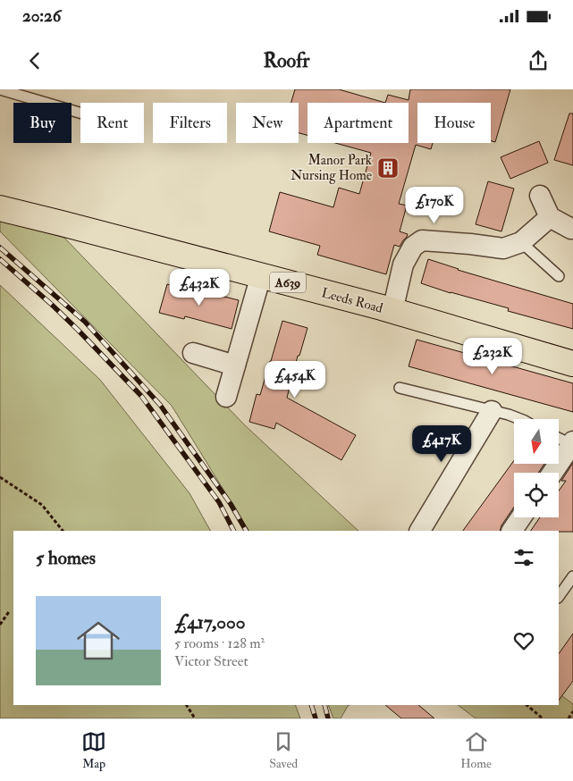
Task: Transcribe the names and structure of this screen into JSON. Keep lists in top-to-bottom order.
{
  "streets": {
    "main road": ["A639", "Leeds Road"]
  },
  "places": {
    "building": ["Manor Park Nursing Home"]
  },
  "north": "bottom",
  "page": {
    "status": "20:26",
    "header": "Roofr",
    "chip": [
      "Buy",
      "Rent",
      "Filters",
      "New",
      "Apartment",
      "House"
    ],
    "price": [
      "£170K",
      "£432K",
      "£232K",
      "£454K",
      "£417K"
    ],
    "heading": "5 homes",
    "list": [
      {
        "name": "£417,000",
        "note": "5 rooms · 128 m² · Victor Street"
      }
    ],
    "tabs": ["Map", "Saved", "Home"]
  }
}
